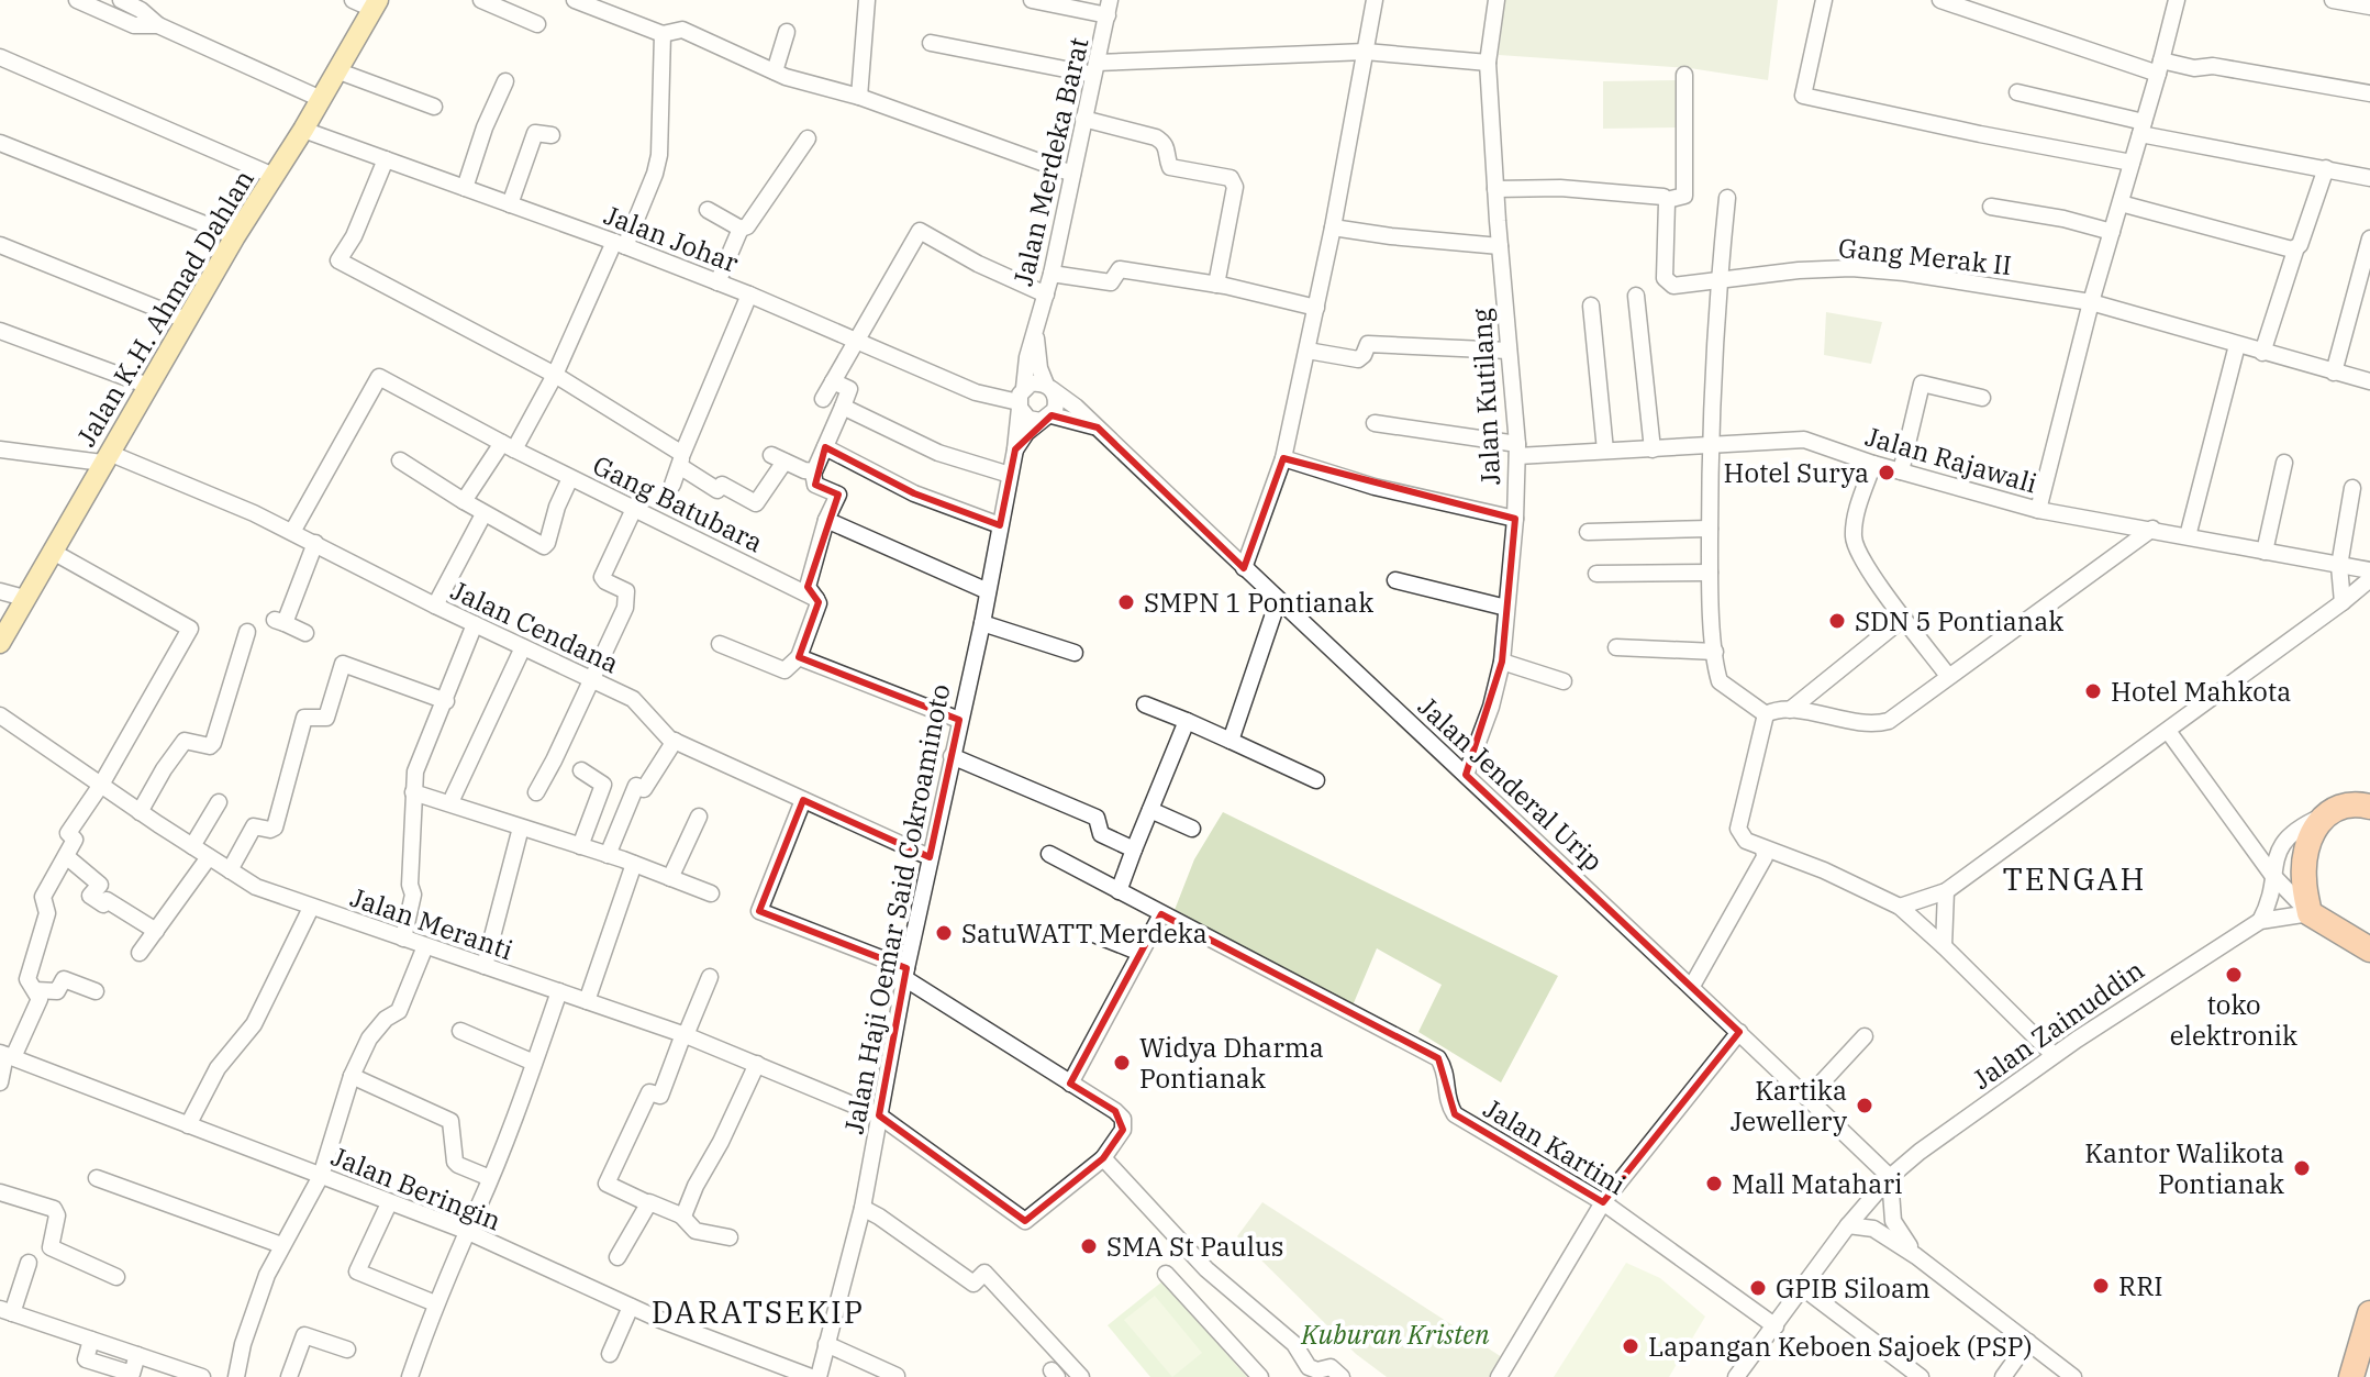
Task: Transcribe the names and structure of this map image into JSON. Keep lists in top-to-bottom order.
{
  "streets": {
    "main road": ["Jalan K.H. Ahmad Dahlan"],
    "street": [
      "Jalan Merdeka Barat",
      "Jalan Johar",
      "Gang Merak II",
      "Jalan Kutilang",
      "Jalan Rajawali",
      "Gang Batubara",
      "Jalan Cendana",
      "Jalan Jenderal Urip",
      "Jalan Haji Oemar Said Cokroaminoto",
      "Jalan Meranti",
      "Jalan Zainuddin",
      "Jalan Kartini",
      "Jalan Beringin"
    ]
  },
  "crossings": [
    ["Jalan Merdeka Barat", "Jalan Johar"],
    ["Jalan Merdeka Barat", "Jalan Jenderal Urip"],
    ["Jalan Merdeka Barat", "Jalan Haji Oemar Said Cokroaminoto"],
    ["Jalan Johar", "Jalan K.H. Ahmad Dahlan"],
    ["Jalan Johar", "Jalan Jenderal Urip"],
    ["Jalan Johar", "Jalan Haji Oemar Said Cokroaminoto"],
    ["Jalan K.H. Ahmad Dahlan", "Jalan Cendana"],
    ["Jalan Kutilang", "Jalan Rajawali"],
    ["Jalan Kutilang", "Jalan Jenderal Urip"],
    ["Gang Batubara", "Jalan Cendana"],
    ["Jalan Cendana", "Jalan Haji Oemar Said Cokroaminoto"],
    ["Jalan Jenderal Urip", "Jalan Haji Oemar Said Cokroaminoto"],
    ["Jalan Jenderal Urip", "Jalan Zainuddin"],
    ["Jalan Haji Oemar Said Cokroaminoto", "Jalan Meranti"],
    ["Jalan Zainuddin", "Jalan Kartini"]
  ],
  "districts": ["TENGAH", "DARATSEKIP"],
  "parks": ["Kuburan Kristen"],
  "places": [
    "Hotel Surya",
    "SMPN 1 Pontianak",
    "SDN 5 Pontianak",
    "Hotel Mahkota",
    "SatuWATT Merdeka",
    "toko elektronik",
    "Widya Dharma Pontianak",
    "Kartika Jewellery",
    "Kantor Walikota Pontianak",
    "Mall Matahari",
    "SMA St Paulus",
    "RRI",
    "GPIB Siloam",
    "Lapangan Keboen Sajoek (PSP)"
  ]
}
